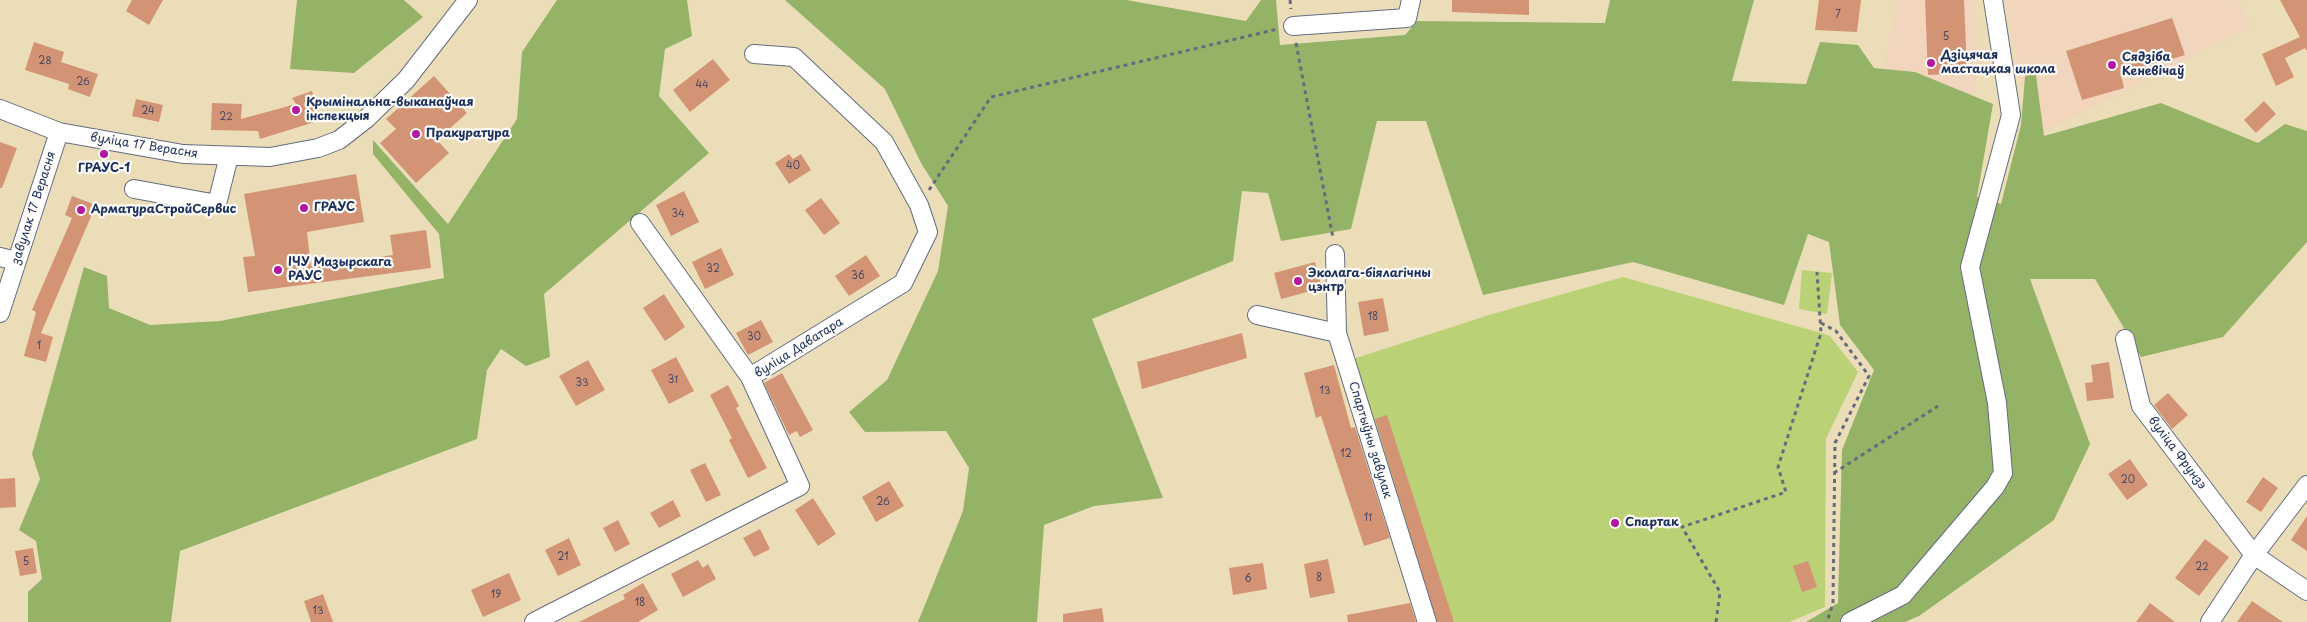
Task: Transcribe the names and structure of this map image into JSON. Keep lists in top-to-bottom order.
{
  "streets": {
    "street": [
      "вуліца 17 Верасня",
      "завулак 17 Верасня",
      "вуліца Даватара",
      "Спартыўны завулак",
      "вуліца Фрунзэ"
    ]
  },
  "crossings": [
    ["вуліца 17 Верасня", "завулак 17 Верасня"]
  ],
  "places": [
    "Дзіцячая мастацкая школа",
    "Сядзіба Кеневічаў",
    "Крымінальна-выканаўчая інспекцыя",
    "Пракуратура",
    "ГРАУС-1",
    "ГРАУС",
    "АрматураСтройСервис",
    "ІЧУ Мазырскага РАУС",
    "Эколага-біялагічны цэнтр",
    "Спартак"
  ],
  "house_numbers": [
    "7",
    "5",
    "28",
    "26",
    "44",
    "24",
    "22",
    "40",
    "34",
    "32",
    "36",
    "18",
    "30",
    "1",
    "31",
    "33",
    "13",
    "12",
    "20",
    "26",
    "11",
    "21",
    "5",
    "22",
    "8",
    "6",
    "19",
    "18",
    "13"
  ]
}
